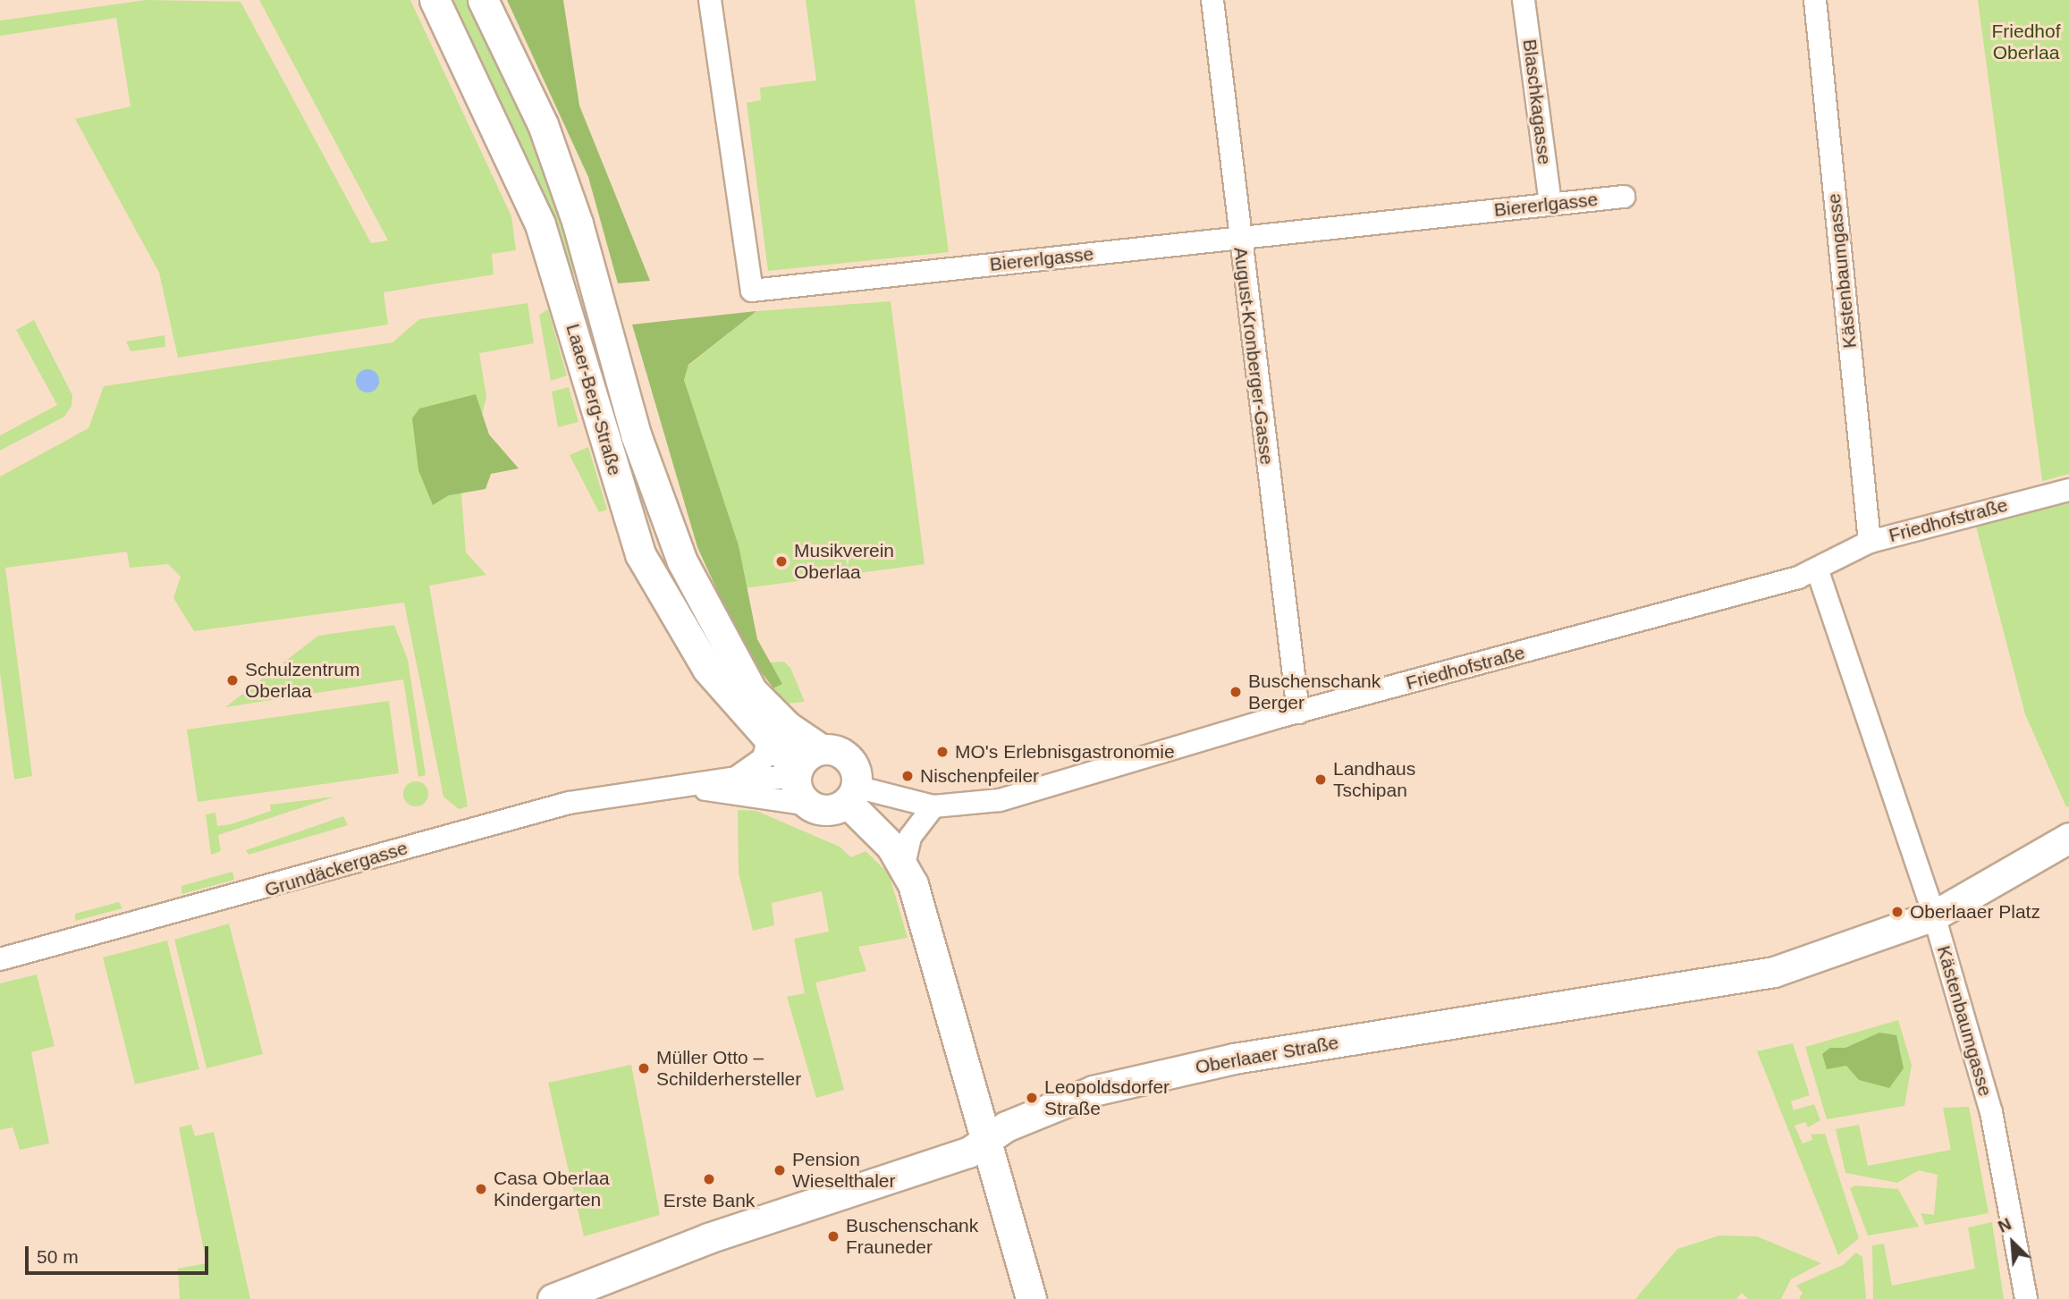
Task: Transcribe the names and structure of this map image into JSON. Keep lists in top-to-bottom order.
{
  "streets": {
    "main road": ["Laaer-Berg-Straße", "Oberlaaer Straße"],
    "street": [
      "Blaschkagasse",
      "Biererlgasse",
      "Kästenbaumgasse",
      "August-Kronberger-Gasse",
      "Friedhofstraße",
      "Grundäckergasse"
    ]
  },
  "crossings": [
    ["Blaschkagasse", "Biererlgasse"],
    ["Biererlgasse", "August-Kronberger-Gasse"],
    ["Kästenbaumgasse", "Friedhofstraße"],
    ["Kästenbaumgasse", "Oberlaaer Straße"],
    ["August-Kronberger-Gasse", "Friedhofstraße"],
    ["Laaer-Berg-Straße", "Friedhofstraße"],
    ["Laaer-Berg-Straße", "Grundäckergasse"],
    ["Friedhofstraße", "Grundäckergasse"]
  ],
  "parks": ["Friedhof Oberlaa"],
  "places": [
    "Musikverein Oberlaa",
    "Schulzentrum Oberlaa",
    "Buschenschank Berger",
    "MO's Erlebnisgastronomie",
    "Nischenpfeiler",
    "Landhaus Tschipan",
    "Oberlaaer Platz",
    "Müller Otto – Schilderhersteller",
    "Leopoldsdorfer Straße",
    "Pension Wieselthaler",
    "Erste Bank",
    "Casa Oberlaa Kindergarten",
    "Buschenschank Frauneder"
  ],
  "scale_bar": "50 m",
  "north": "top left"
}
